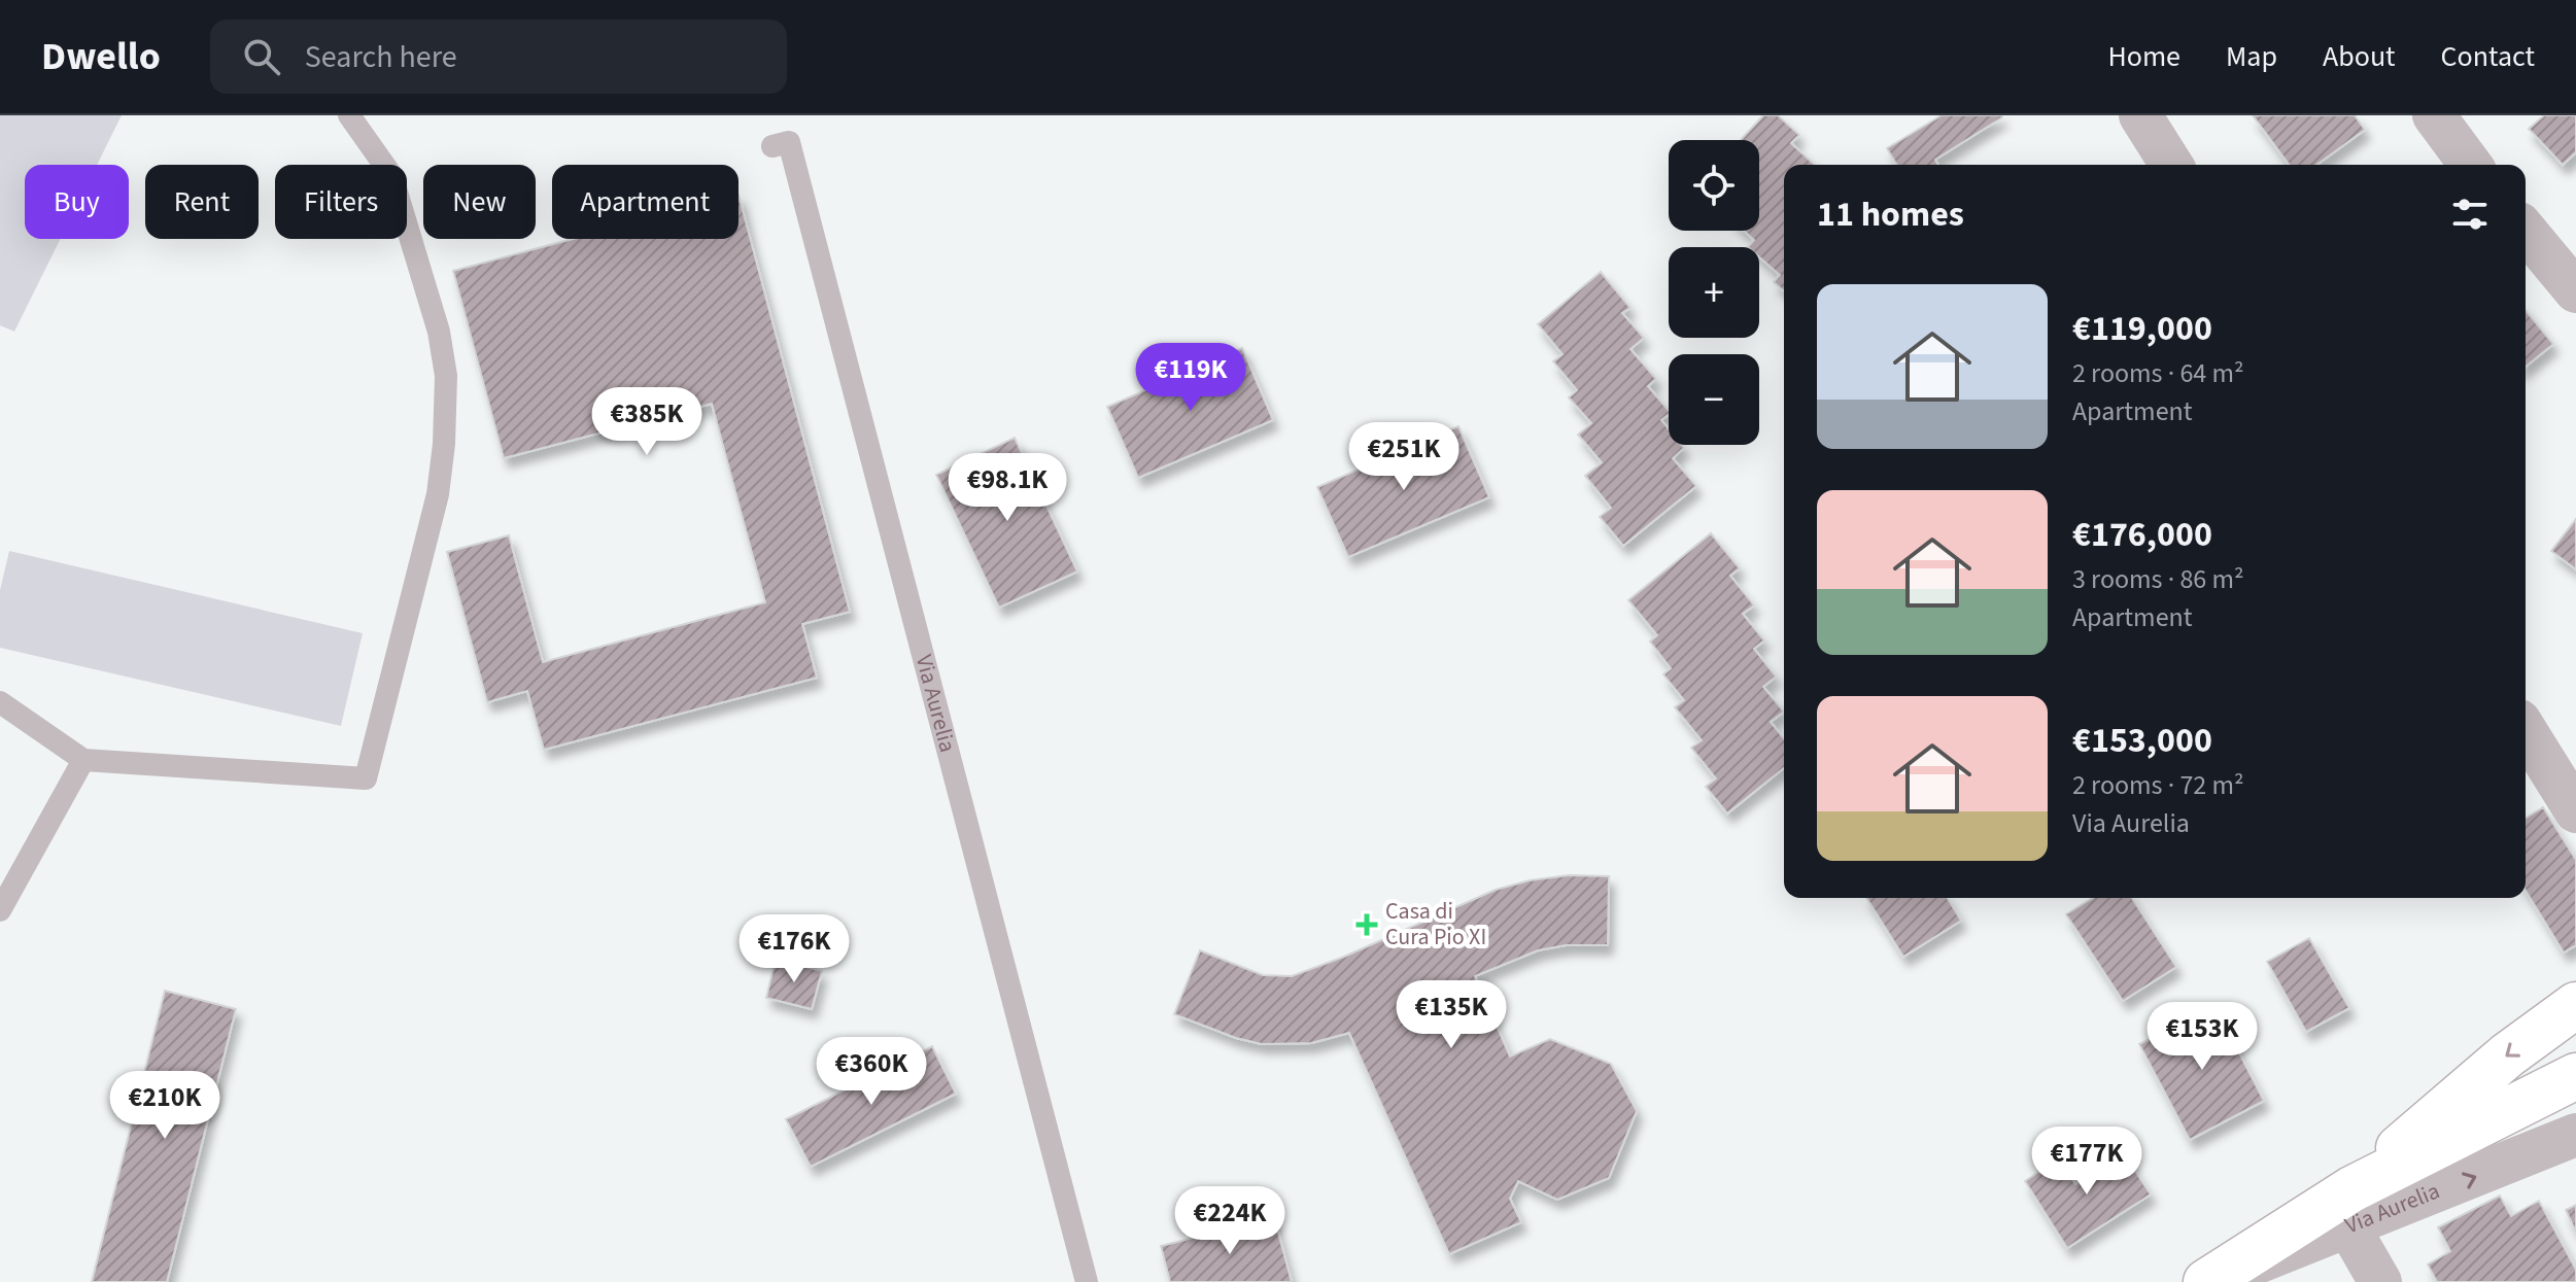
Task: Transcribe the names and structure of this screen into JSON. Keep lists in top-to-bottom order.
{
  "streets": {
    "main road": ["Via Aurelia"]
  },
  "places": {
    "health": ["Casa di Cura Pio XI"]
  },
  "page": {
    "header": "Dwello",
    "search": "Search here",
    "nav": [
      "Home",
      "Map",
      "About",
      "Contact"
    ],
    "map_buttons": ["+", "−"],
    "chip": [
      "Buy",
      "Rent",
      "Filters",
      "New",
      "Apartment"
    ],
    "heading": "11 homes",
    "list": [
      {
        "name": "€119,000",
        "note": "2 rooms · 64 m² · Apartment"
      },
      {
        "name": "€176,000",
        "note": "3 rooms · 86 m² · Apartment"
      },
      {
        "name": "€153,000",
        "note": "2 rooms · 72 m² · Via Aurelia"
      }
    ],
    "price": [
      "€119K",
      "€385K",
      "€251K",
      "€98.1K",
      "€176K",
      "€135K",
      "€153K",
      "€360K",
      "€210K",
      "€177K",
      "€224K"
    ]
  }
}
